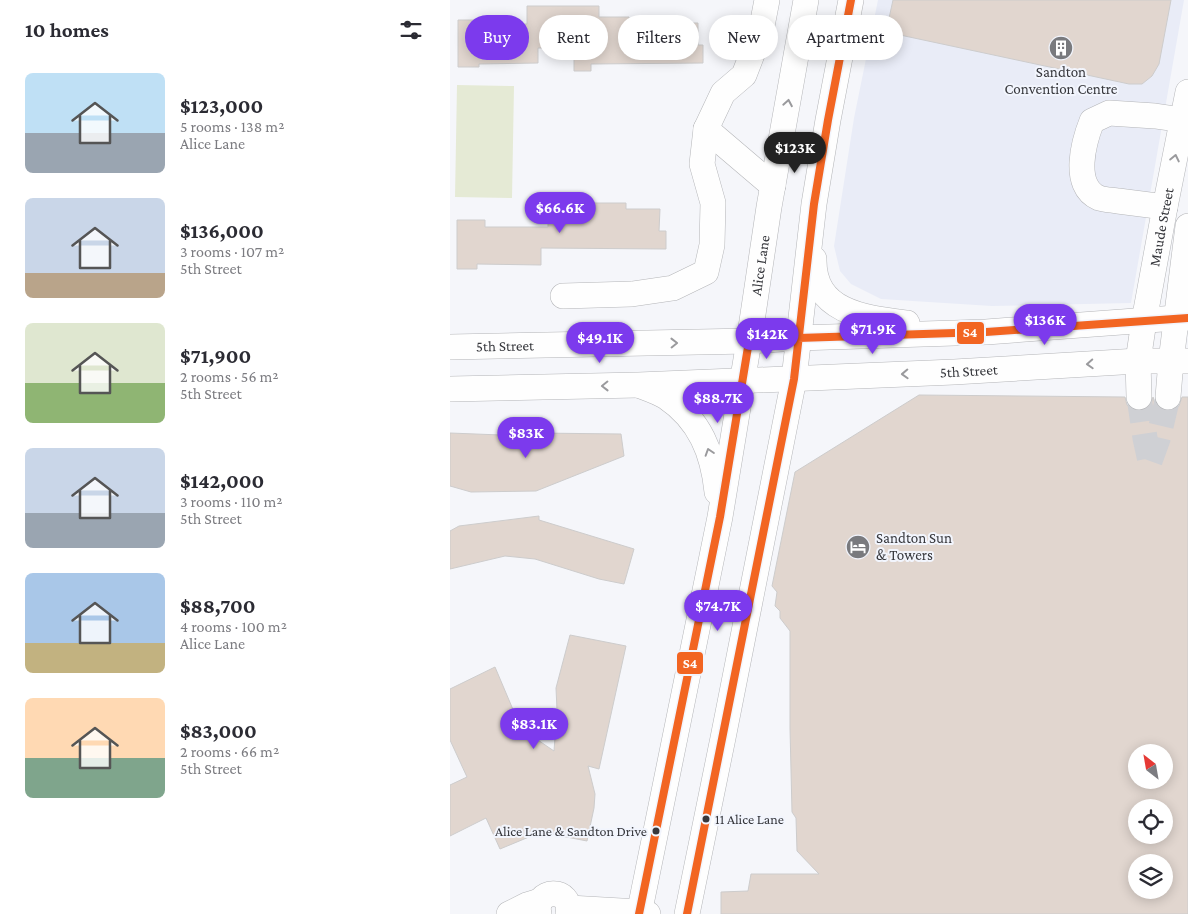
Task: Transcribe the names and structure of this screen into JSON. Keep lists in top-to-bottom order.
{
  "streets": {
    "street": ["Maude Street", "Alice Lane", "5th Street"]
  },
  "crossings": [
    ["Maude Street", "5th Street"],
    ["Alice Lane", "5th Street"]
  ],
  "places": {
    "building": ["Sandton Convention Centre"],
    "hotel": ["Sandton Sun & Towers"],
    "other": ["11 Alice Lane", "Alice Lane & Sandton Drive"]
  },
  "lines": ["transit line S4"],
  "north": "top left",
  "page": {
    "heading": "10 homes",
    "chip": [
      "Buy",
      "Rent",
      "Filters",
      "New",
      "Apartment"
    ],
    "list": [
      {
        "name": "$123,000",
        "note": "5 rooms · 138 m² · Alice Lane"
      },
      {
        "name": "$136,000",
        "note": "3 rooms · 107 m² · 5th Street"
      },
      {
        "name": "$71,900",
        "note": "2 rooms · 56 m² · 5th Street"
      },
      {
        "name": "$142,000",
        "note": "3 rooms · 110 m² · 5th Street"
      },
      {
        "name": "$88,700",
        "note": "4 rooms · 100 m² · Alice Lane"
      },
      {
        "name": "$83,000",
        "note": "2 rooms · 66 m² · 5th Street"
      }
    ],
    "price": [
      "$123K",
      "$66.6K",
      "$136K",
      "$71.9K",
      "$142K",
      "$49.1K",
      "$88.7K",
      "$83K",
      "$74.7K",
      "$83.1K"
    ]
  }
}
